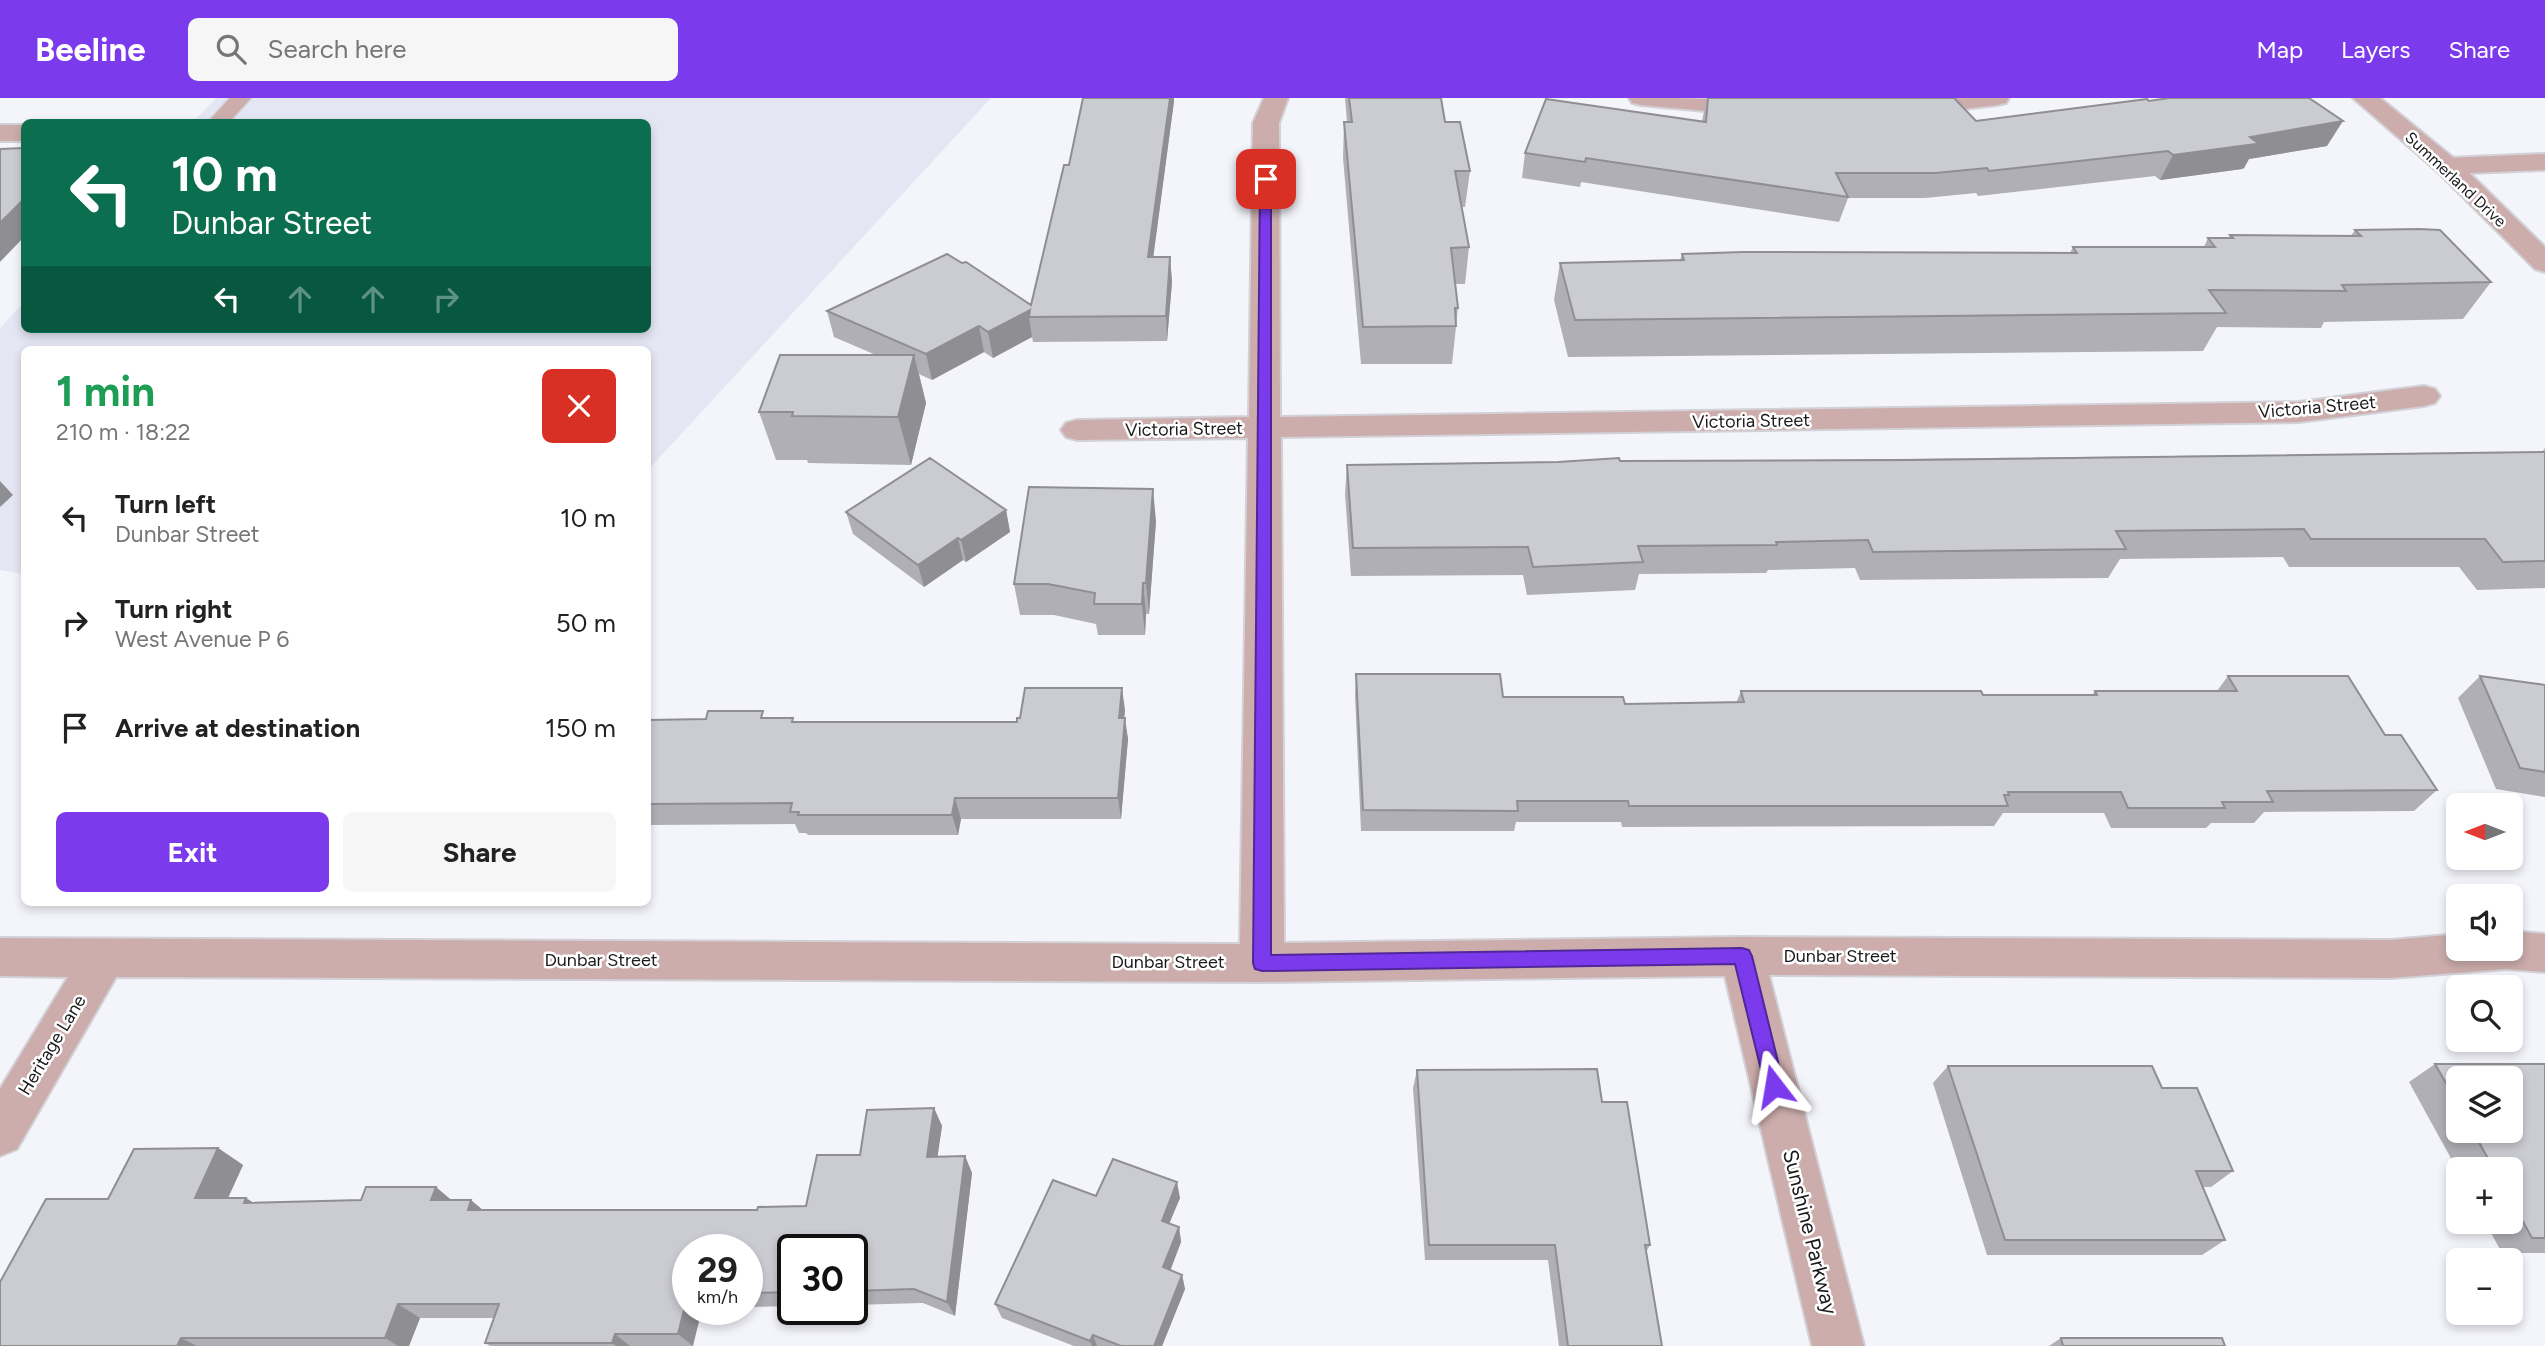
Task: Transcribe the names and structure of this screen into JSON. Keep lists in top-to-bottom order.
{
  "streets": {
    "street": [
      "Summerland Drive",
      "Victoria Street",
      "Dunbar Street",
      "Heritage Lane",
      "Sunshine Parkway"
    ]
  },
  "crossings": [
    ["Dunbar Street", "Heritage Lane"],
    ["Dunbar Street", "Sunshine Parkway"]
  ],
  "north": "left",
  "page": {
    "header": "Beeline",
    "search": "Search here",
    "nav": ["Map", "Layers", "Share"],
    "turn": ["10 m", "Dunbar Street"],
    "heading": ["1 min", "210 m · 18:22"],
    "list": [
      {
        "name": "Turn left",
        "note": "Dunbar Street",
        "value": "10 m"
      },
      {
        "name": "Turn right",
        "note": "West Avenue P 6",
        "value": "50 m"
      },
      {
        "name": "Arrive at destination",
        "value": "150 m"
      }
    ],
    "map_buttons": ["+", "−"],
    "buttons": ["Exit", "Share"],
    "speed": "29 km/h",
    "limit": "30"
  }
}
